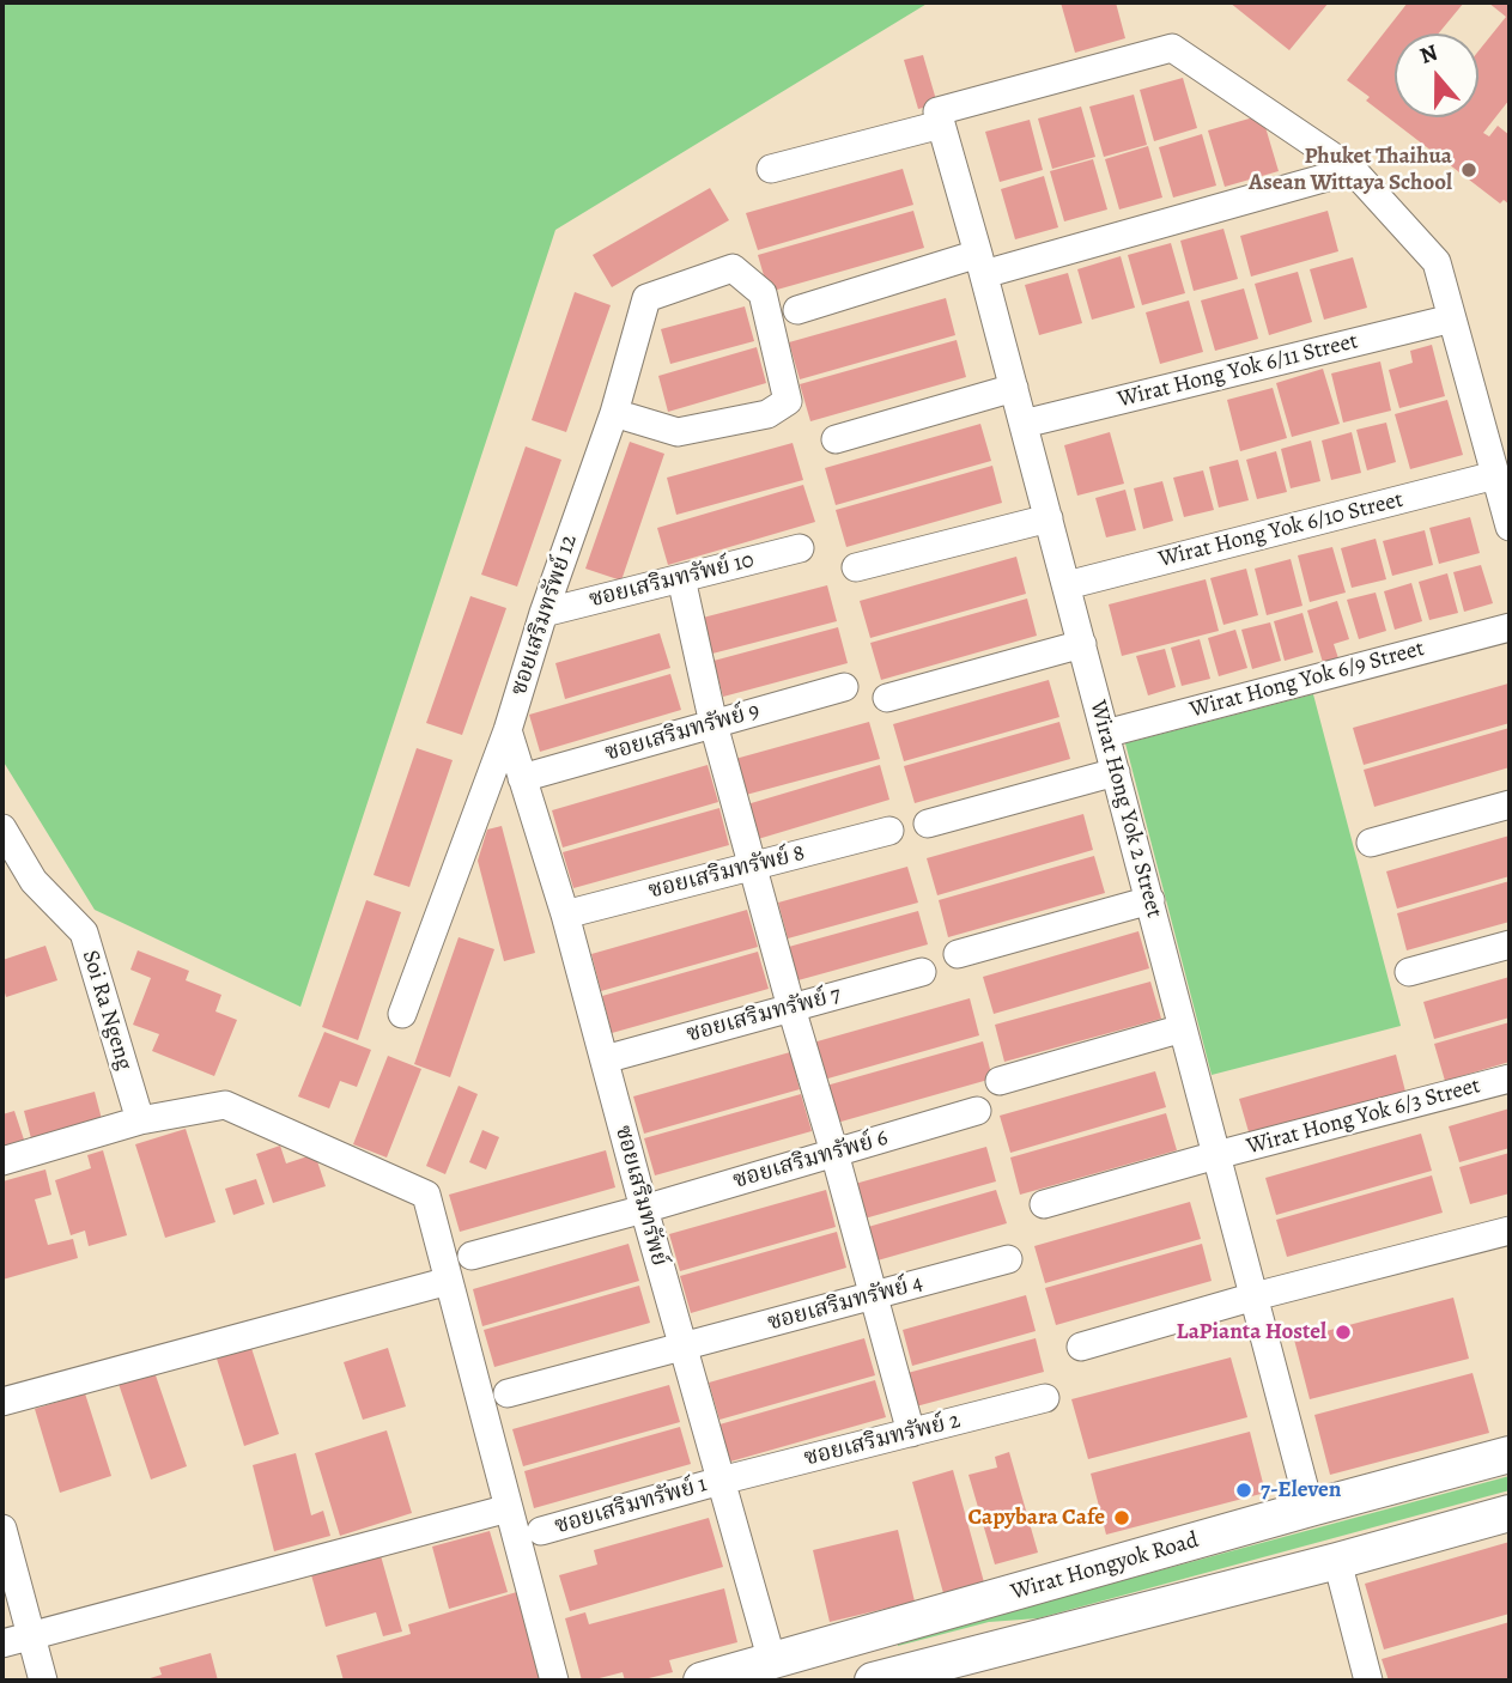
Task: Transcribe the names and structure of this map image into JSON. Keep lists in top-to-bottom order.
{
  "streets": {
    "main road": ["Wirat Hongyok Road"],
    "street": [
      "Wirat Hong Yok 6/11 Street",
      "Wirat Hong Yok 6/10 Street",
      "ซอยเสริมทรัพย์ 10",
      "ซอยเสริมทรัพย์ 12",
      "Wirat Hong Yok 6/9 Street",
      "ซอยเสริมทรัพย์ 9",
      "Wirat Hong Yok 2 Street",
      "ซอยเสริมทรัพย์ 8",
      "Soi Ra Ngeng",
      "ซอยเสริมทรัพย์ 7",
      "Wirat Hong Yok 6/3 Street",
      "ซอยเสริมทรัพย์ 6",
      "ซอยเสริมทรัพย์",
      "ซอยเสริมทรัพย์ 4",
      "ซอยเสริมทรัพย์ 2",
      "ซอยเสริมทรัพย์ 1"
    ]
  },
  "crossings": [
    ["Wirat Hong Yok 6/11 Street", "Wirat Hong Yok 2 Street"],
    ["Wirat Hong Yok 6/10 Street", "Wirat Hong Yok 2 Street"],
    ["ซอยเสริมทรัพย์ 10", "ซอยเสริมทรัพย์ 12"],
    ["ซอยเสริมทรัพย์ 12", "ซอยเสริมทรัพย์"],
    ["Wirat Hong Yok 6/9 Street", "Wirat Hong Yok 2 Street"],
    ["ซอยเสริมทรัพย์ 9", "ซอยเสริมทรัพย์"],
    ["Wirat Hong Yok 2 Street", "Wirat Hong Yok 6/3 Street"],
    ["Wirat Hong Yok 2 Street", "Wirat Hongyok Road"],
    ["ซอยเสริมทรัพย์ 8", "ซอยเสริมทรัพย์"],
    ["ซอยเสริมทรัพย์ 7", "ซอยเสริมทรัพย์"],
    ["ซอยเสริมทรัพย์ 6", "ซอยเสริมทรัพย์"],
    ["ซอยเสริมทรัพย์", "ซอยเสริมทรัพย์ 4"],
    ["ซอยเสริมทรัพย์", "ซอยเสริมทรัพย์ 2"],
    ["ซอยเสริมทรัพย์", "ซอยเสริมทรัพย์ 1"],
    ["ซอยเสริมทรัพย์", "Wirat Hongyok Road"],
    ["ซอยเสริมทรัพย์ 2", "ซอยเสริมทรัพย์ 1"]
  ],
  "places": [
    "Phuket Thaihua Asean Wittaya School",
    "LaPianta Hostel",
    "7-Eleven",
    "Capybara Cafe"
  ],
  "north": "top"
}
